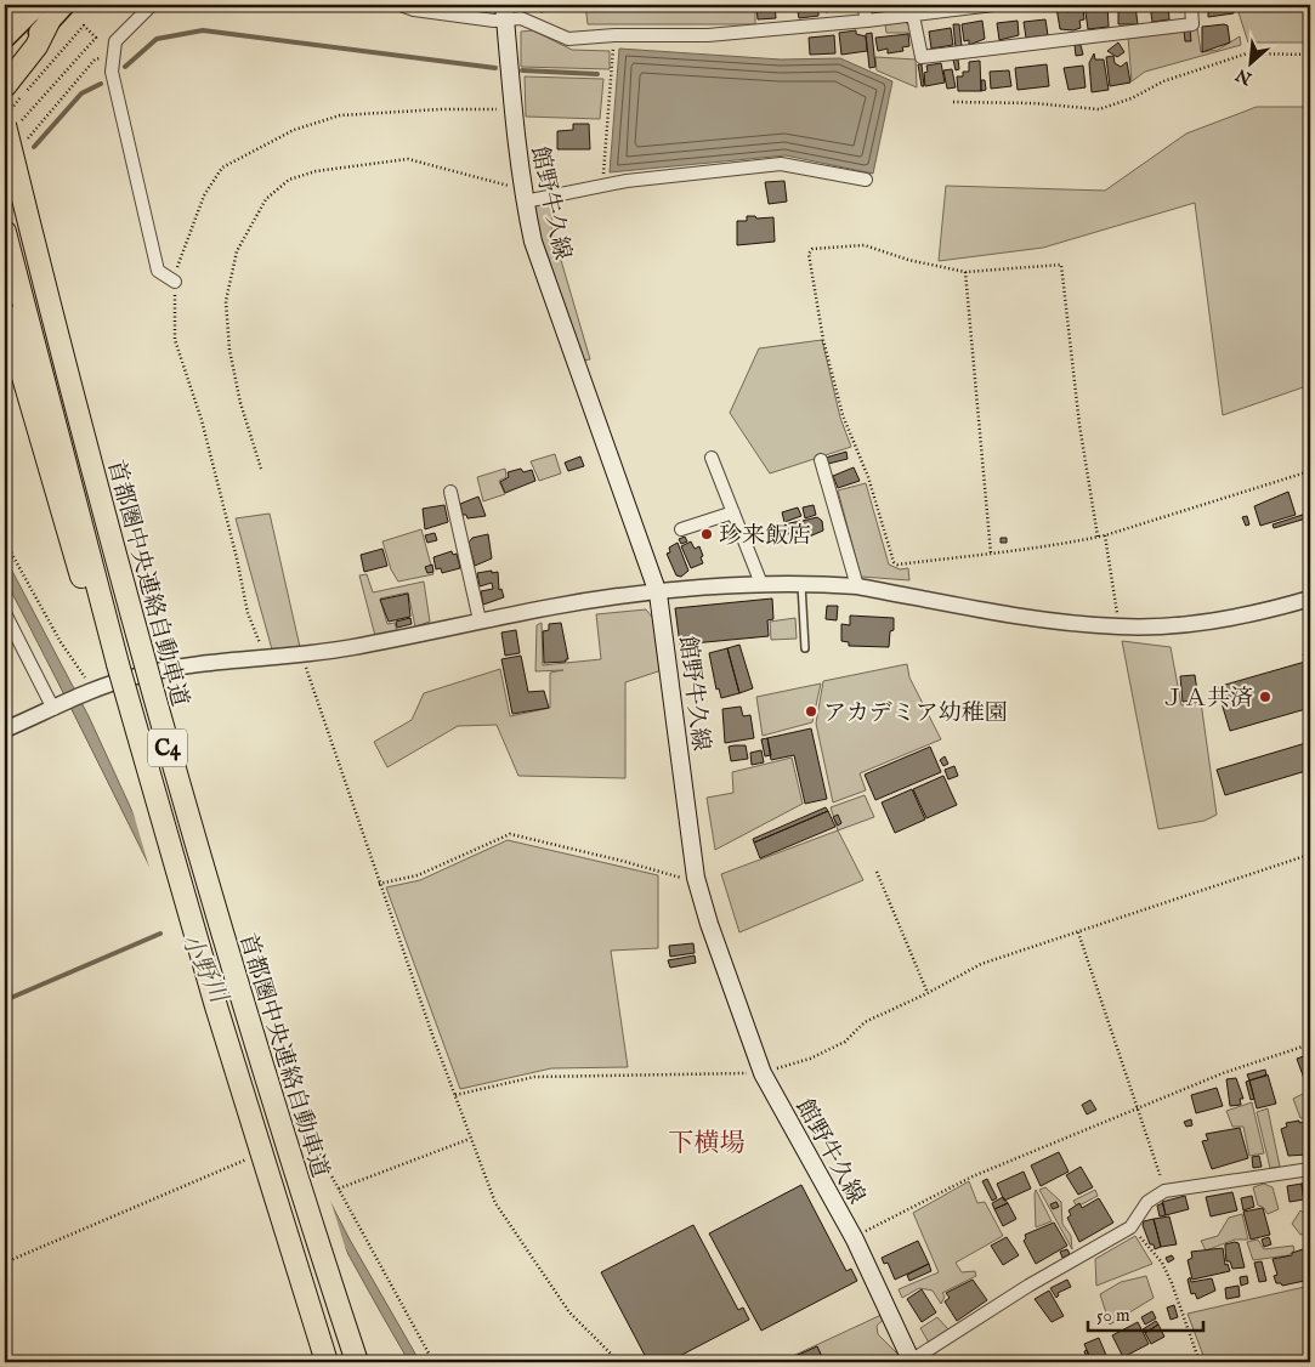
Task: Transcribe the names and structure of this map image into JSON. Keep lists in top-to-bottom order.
{
  "streets": {
    "highway": ["首都圏中央連絡自動車道", "C4"],
    "main road": ["館野牛久線"]
  },
  "districts": ["下横場"],
  "water": ["小野川"],
  "places": ["珍来飯店", "ＪＡ共済", "アカデミア幼稚園"],
  "scale_bar": "50 m",
  "north": "bottom left"
}
